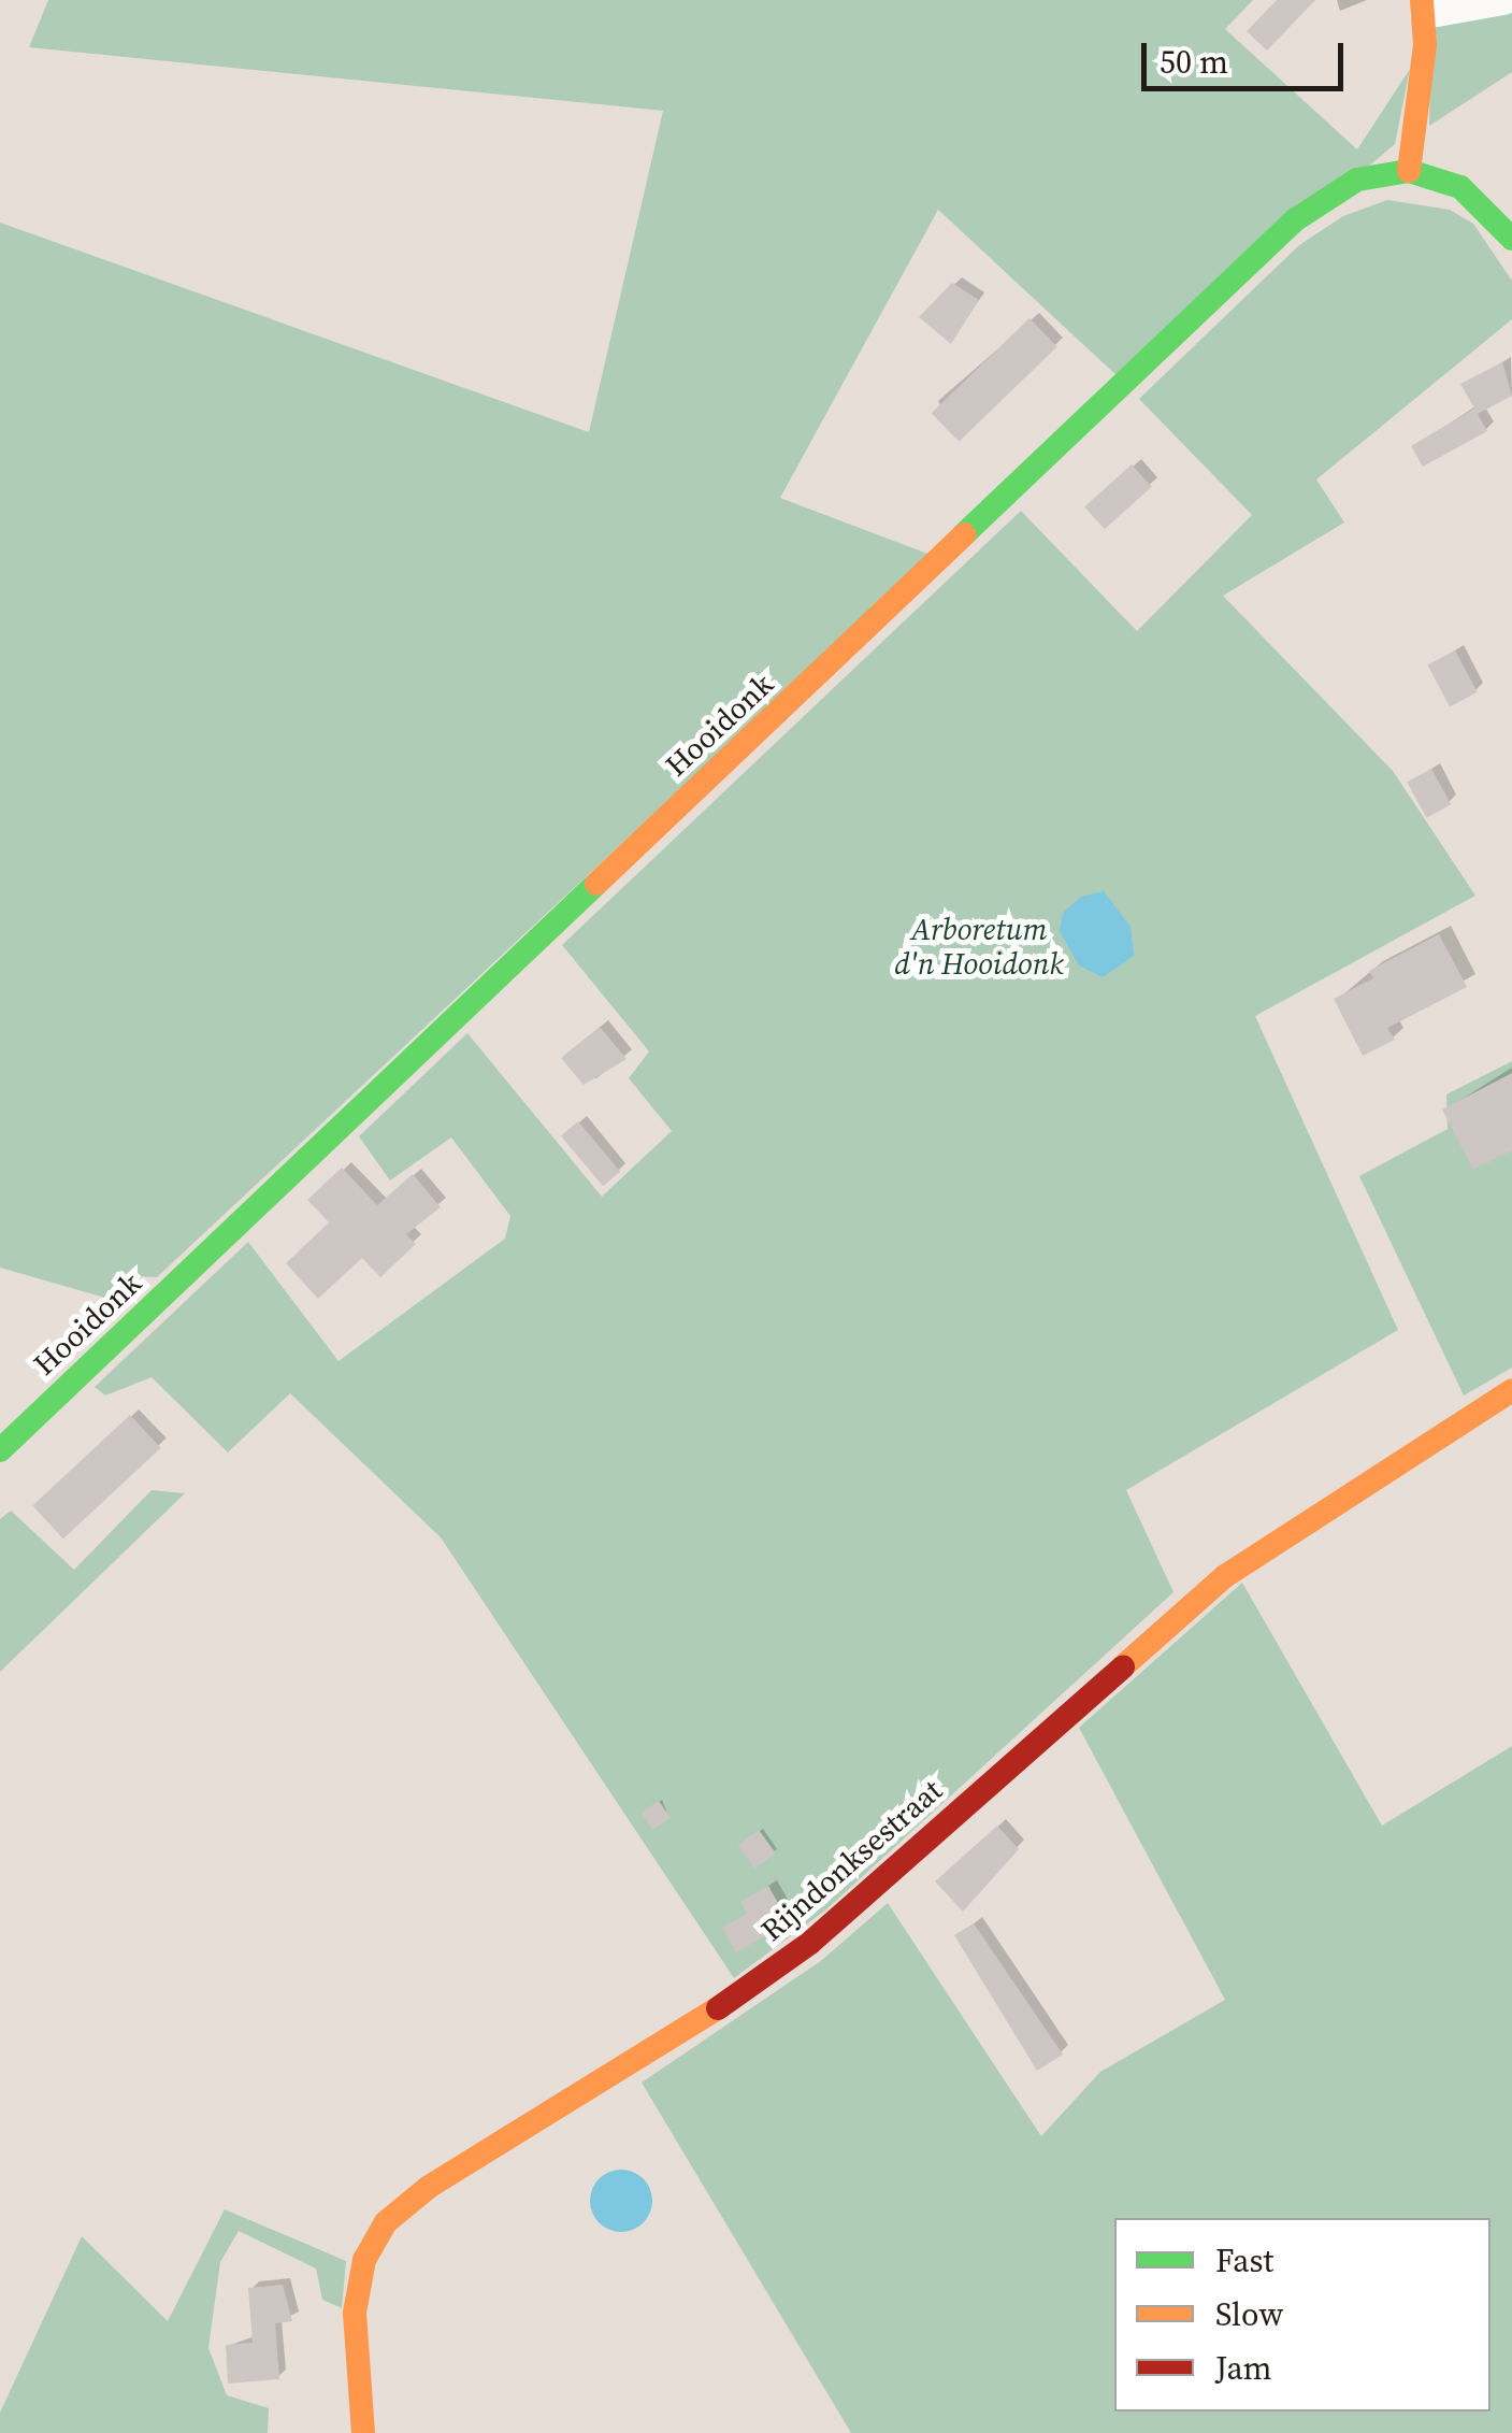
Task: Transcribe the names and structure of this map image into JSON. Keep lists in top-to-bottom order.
{
  "streets": {
    "street": ["Hooidonk", "Rijndonksestraat"]
  },
  "parks": ["Arboretum d'n Hooidonk"],
  "legend": ["Fast", "Slow", "Jam"],
  "scale_bar": "50 m"
}
